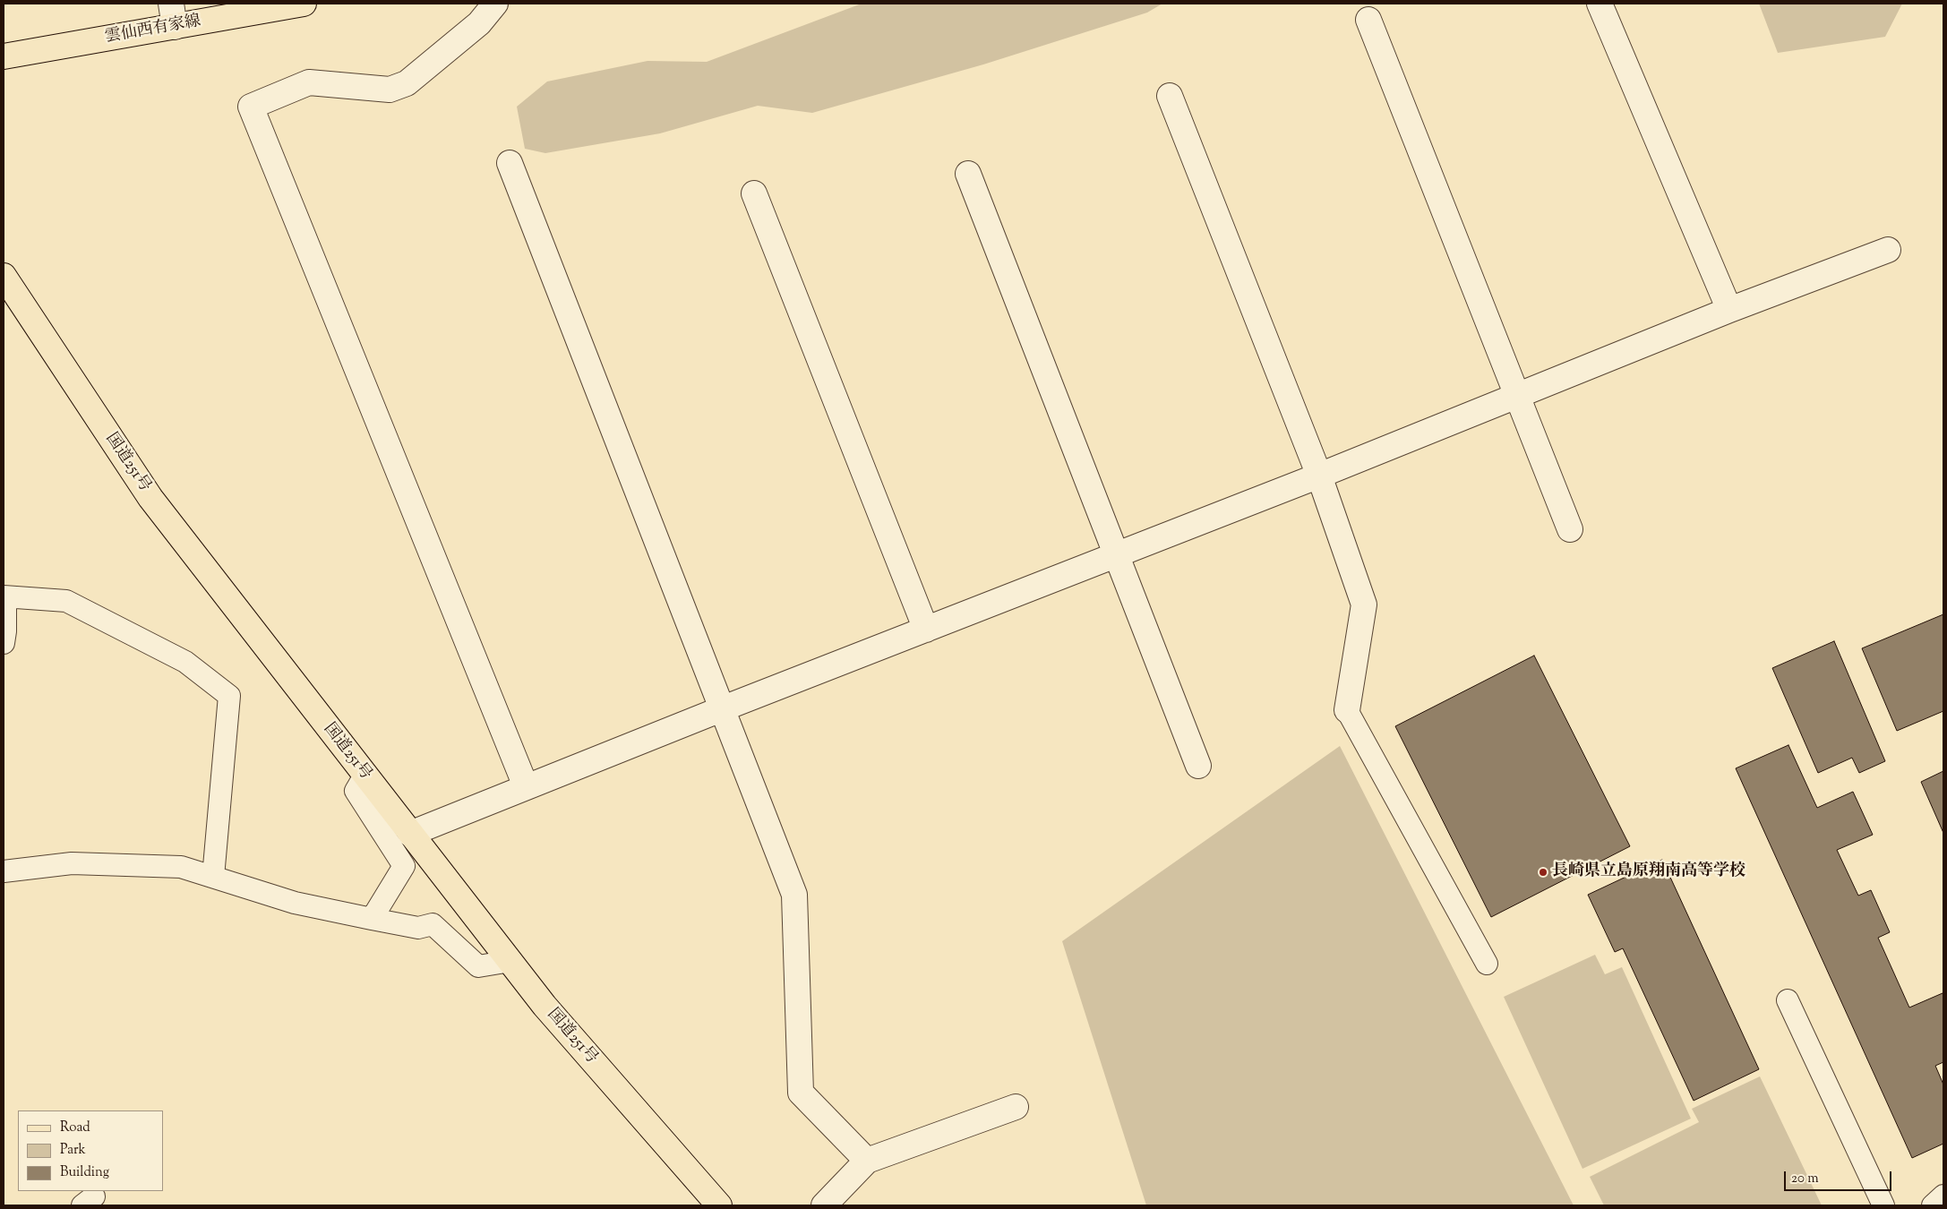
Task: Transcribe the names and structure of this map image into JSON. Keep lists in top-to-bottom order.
{
  "streets": {
    "main road": ["雲仙西有家線", "国道251号"]
  },
  "places": ["長崎県立島原翔南高等学校"],
  "legend": ["Road", "Park", "Building"],
  "scale_bar": "20 m"
}
